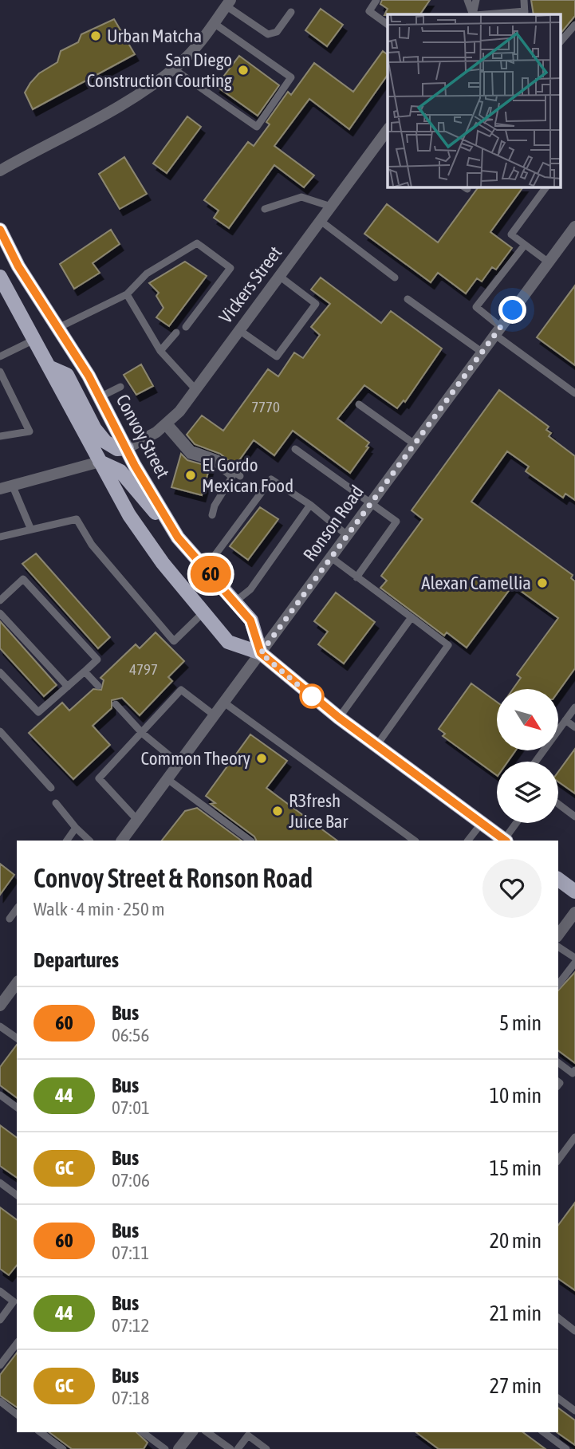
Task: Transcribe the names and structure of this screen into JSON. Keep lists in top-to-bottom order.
{
  "streets": {
    "main road": ["Convoy Street"],
    "street": ["Vickers Street", "Ronson Road"]
  },
  "crossings": [
    ["Vickers Street", "Convoy Street"],
    ["Convoy Street", "Ronson Road"]
  ],
  "places": [
    "Urban Matcha",
    "San Diego Construction Courting",
    "El Gordo Mexican Food",
    "Alexan Camellia",
    "Common Theory",
    "R3fresh Juice Bar"
  ],
  "lines": ["bus line 60"],
  "house_numbers": ["7770", "4797"],
  "north": "bottom right",
  "page": {
    "on_map": "60",
    "heading": [
      ["Convoy Street & Ronson Road", "Walk · 4 min · 250 m"],
      "Departures"
    ],
    "list": [
      {
        "mark": "60",
        "name": "Bus",
        "note": "06:56",
        "value": "5 min"
      },
      {
        "mark": "44",
        "name": "Bus",
        "note": "07:01",
        "value": "10 min"
      },
      {
        "mark": "GC",
        "name": "Bus",
        "note": "07:06",
        "value": "15 min"
      },
      {
        "mark": "60",
        "name": "Bus",
        "note": "07:11",
        "value": "20 min"
      },
      {
        "mark": "44",
        "name": "Bus",
        "note": "07:12",
        "value": "21 min"
      },
      {
        "mark": "GC",
        "name": "Bus",
        "note": "07:18",
        "value": "27 min"
      }
    ]
  }
}
